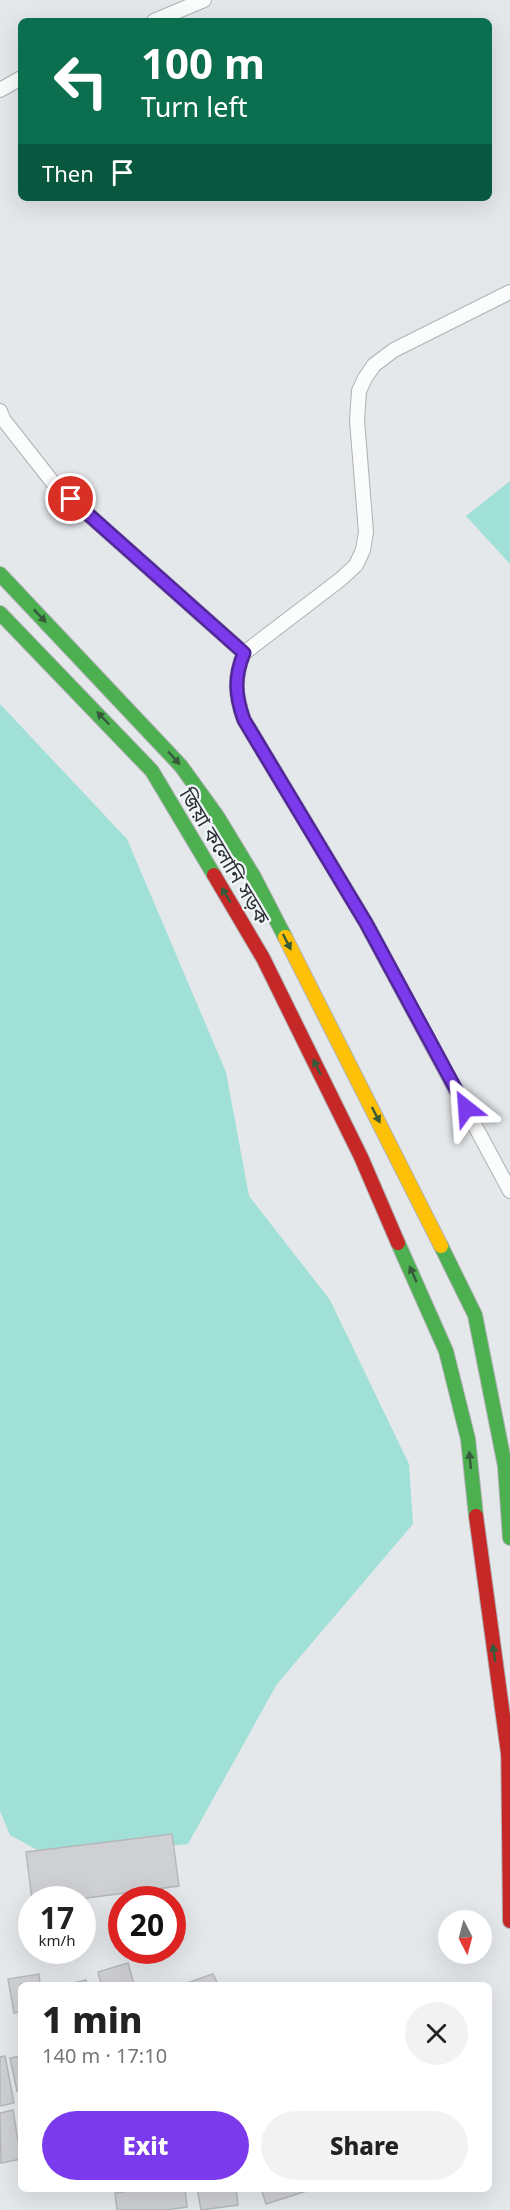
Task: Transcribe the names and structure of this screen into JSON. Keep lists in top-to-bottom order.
{
  "streets": {
    "main road": ["জিয়া কলোনি সড়ক"]
  },
  "north": "bottom",
  "page": {
    "turn": ["100 m", "Turn left"],
    "then": "Then",
    "speed": "17 km/h",
    "limit": "20",
    "heading": ["1 min", "140 m · 17:10"],
    "buttons": ["Exit", "Share"]
  }
}
